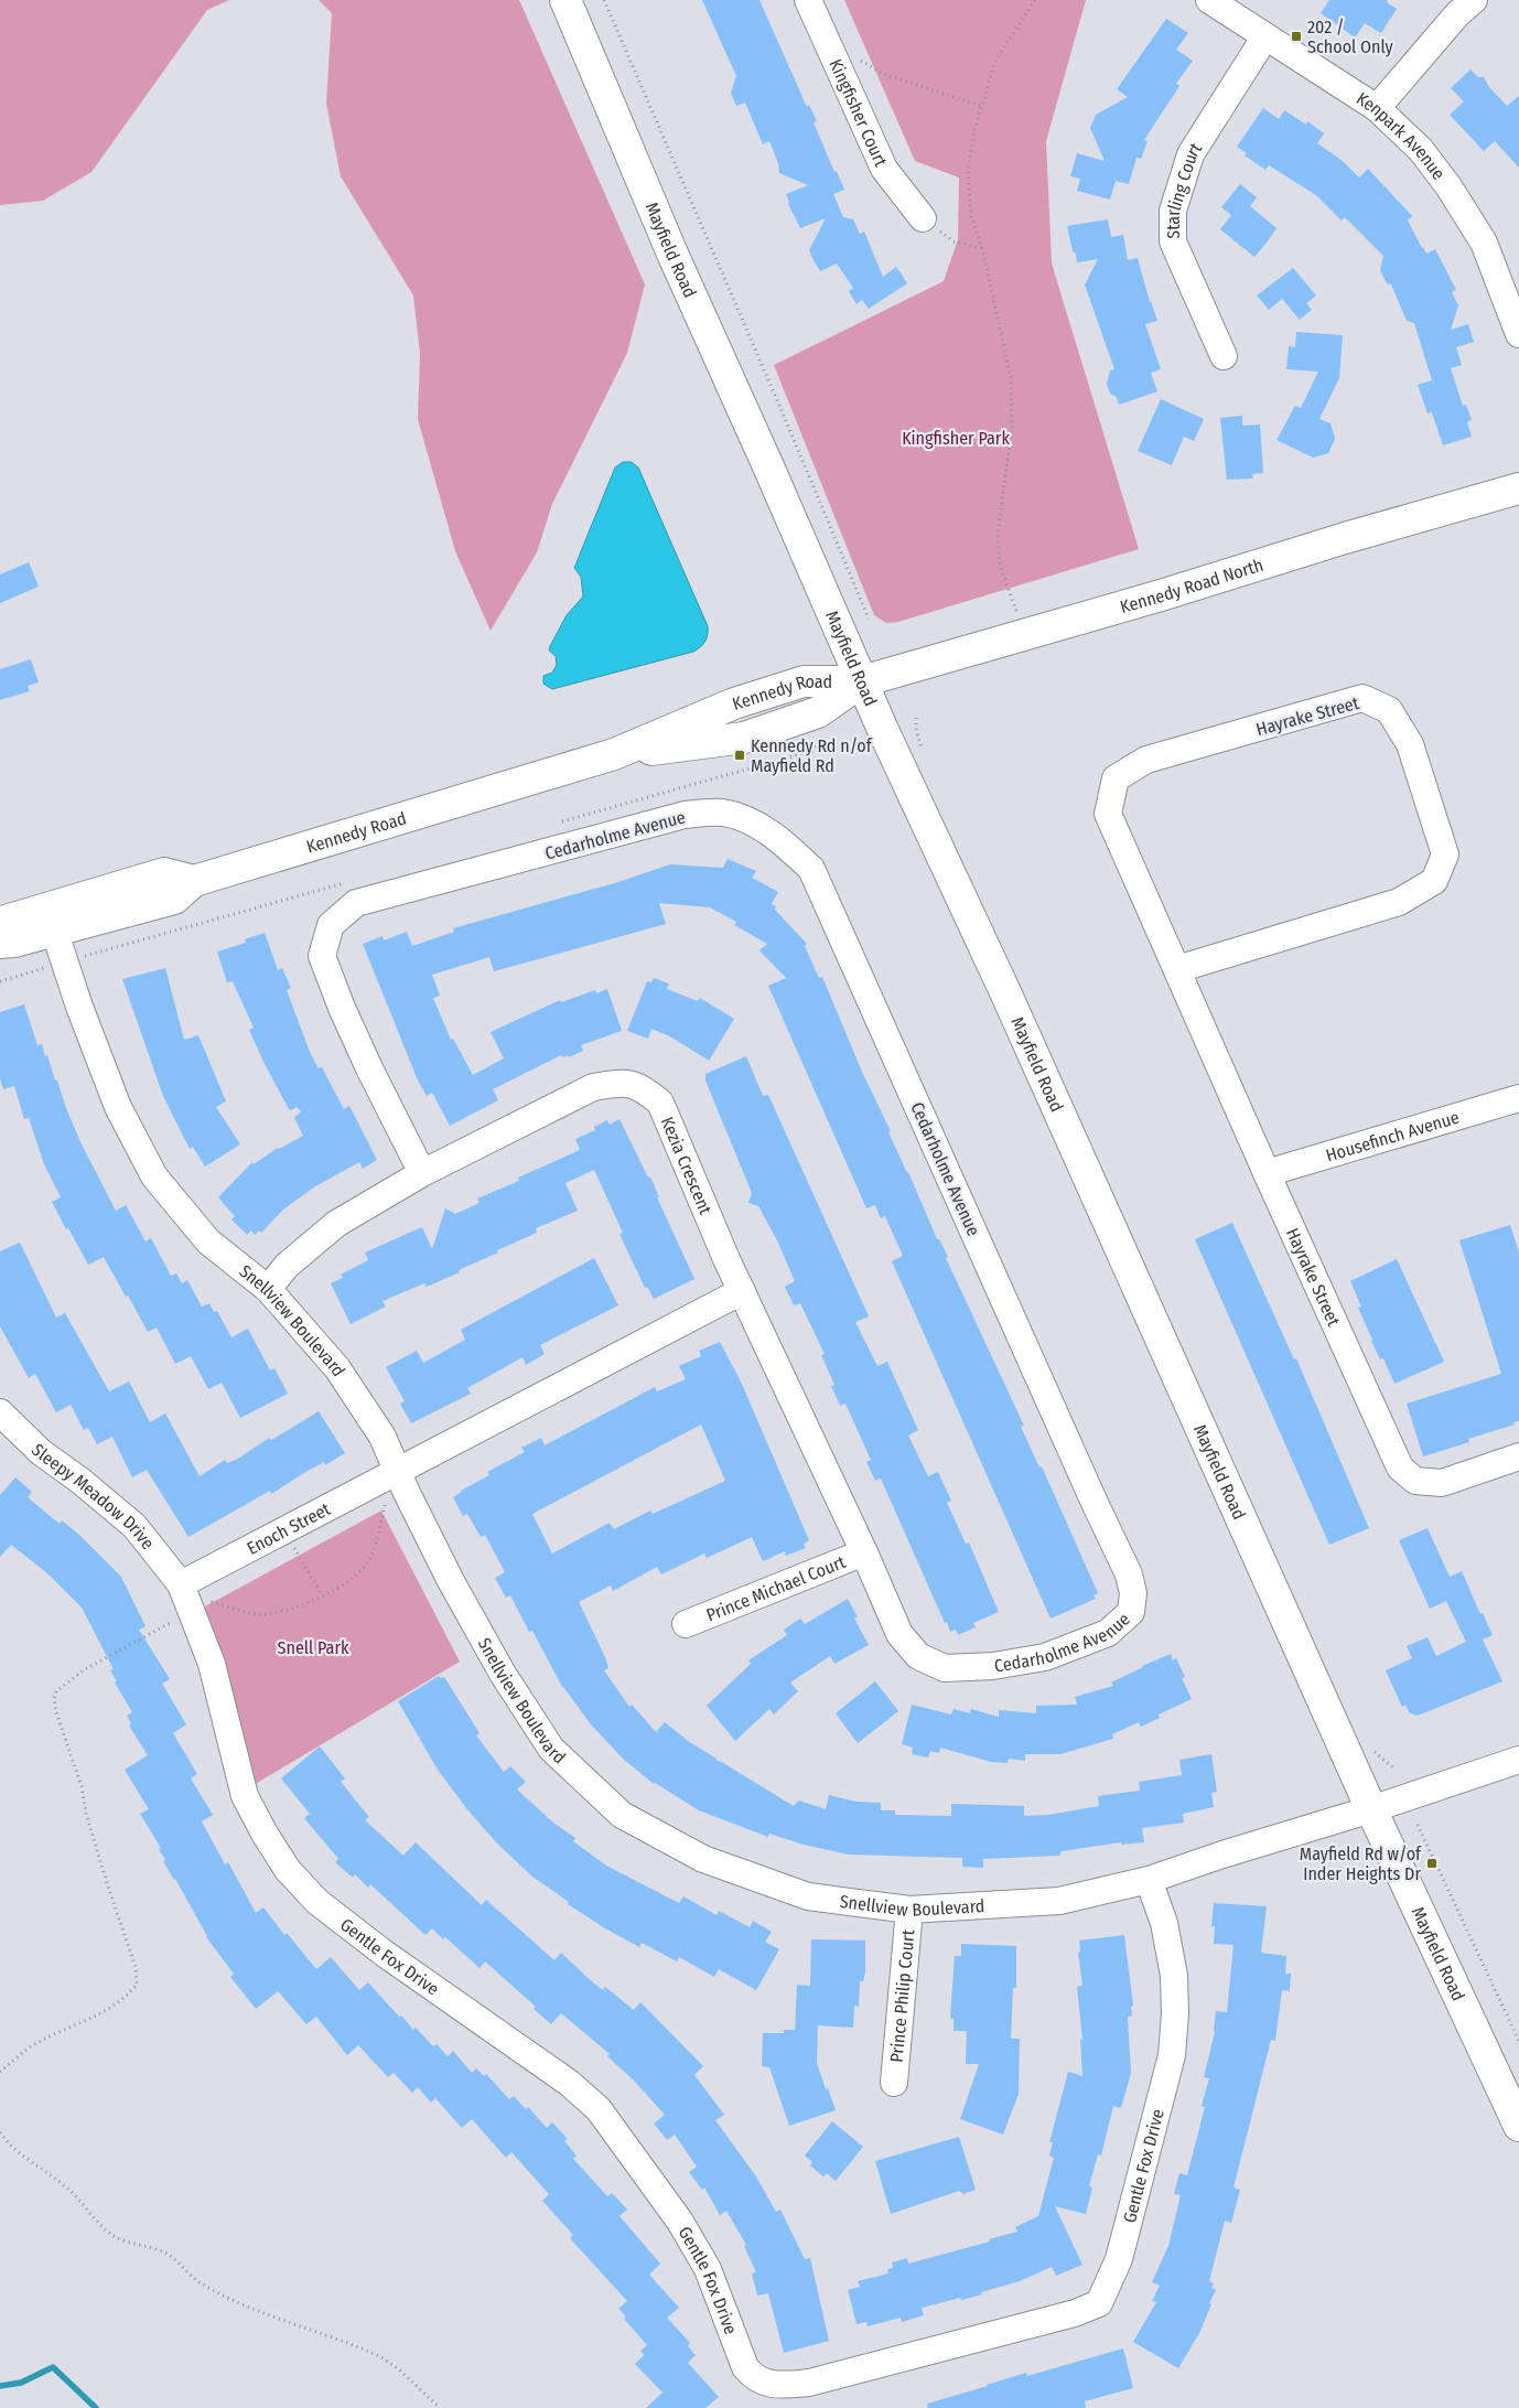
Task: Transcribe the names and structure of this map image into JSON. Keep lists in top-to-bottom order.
{
  "streets": {
    "main road": ["Mayfield Road", "Kennedy Road North", "Kennedy Road"],
    "street": [
      "Kingfisher Court",
      "Kenpark Avenue",
      "Starling Court",
      "Hayrake Street",
      "Cedarholme Avenue",
      "Housefinch Avenue",
      "Kezia Crescent",
      "Snellview Boulevard",
      "Sleepy Meadow Drive",
      "Enoch Street",
      "Prince Michael Court",
      "Gentle Fox Drive",
      "Prince Philip Court"
    ]
  },
  "crossings": [
    ["Kenpark Avenue", "Starling Court"],
    ["Mayfield Road", "Kennedy Road North"],
    ["Mayfield Road", "Kennedy Road"],
    ["Mayfield Road", "Snellview Boulevard"],
    ["Kennedy Road North", "Kennedy Road"],
    ["Kennedy Road", "Snellview Boulevard"],
    ["Hayrake Street", "Housefinch Avenue"],
    ["Cedarholme Avenue", "Kezia Crescent"],
    ["Cedarholme Avenue", "Prince Michael Court"],
    ["Kezia Crescent", "Snellview Boulevard"],
    ["Snellview Boulevard", "Enoch Street"],
    ["Snellview Boulevard", "Gentle Fox Drive"],
    ["Snellview Boulevard", "Prince Philip Court"],
    ["Sleepy Meadow Drive", "Enoch Street"],
    ["Sleepy Meadow Drive", "Gentle Fox Drive"],
    ["Enoch Street", "Gentle Fox Drive"]
  ],
  "parks": ["Kingfisher Park", "Snell Park"],
  "places": {
    "transit": ["202 / School Only", "Kennedy Rd n/of Mayfield Rd", "Mayfield Rd w/of Inder Heights Dr"]
  }
}
